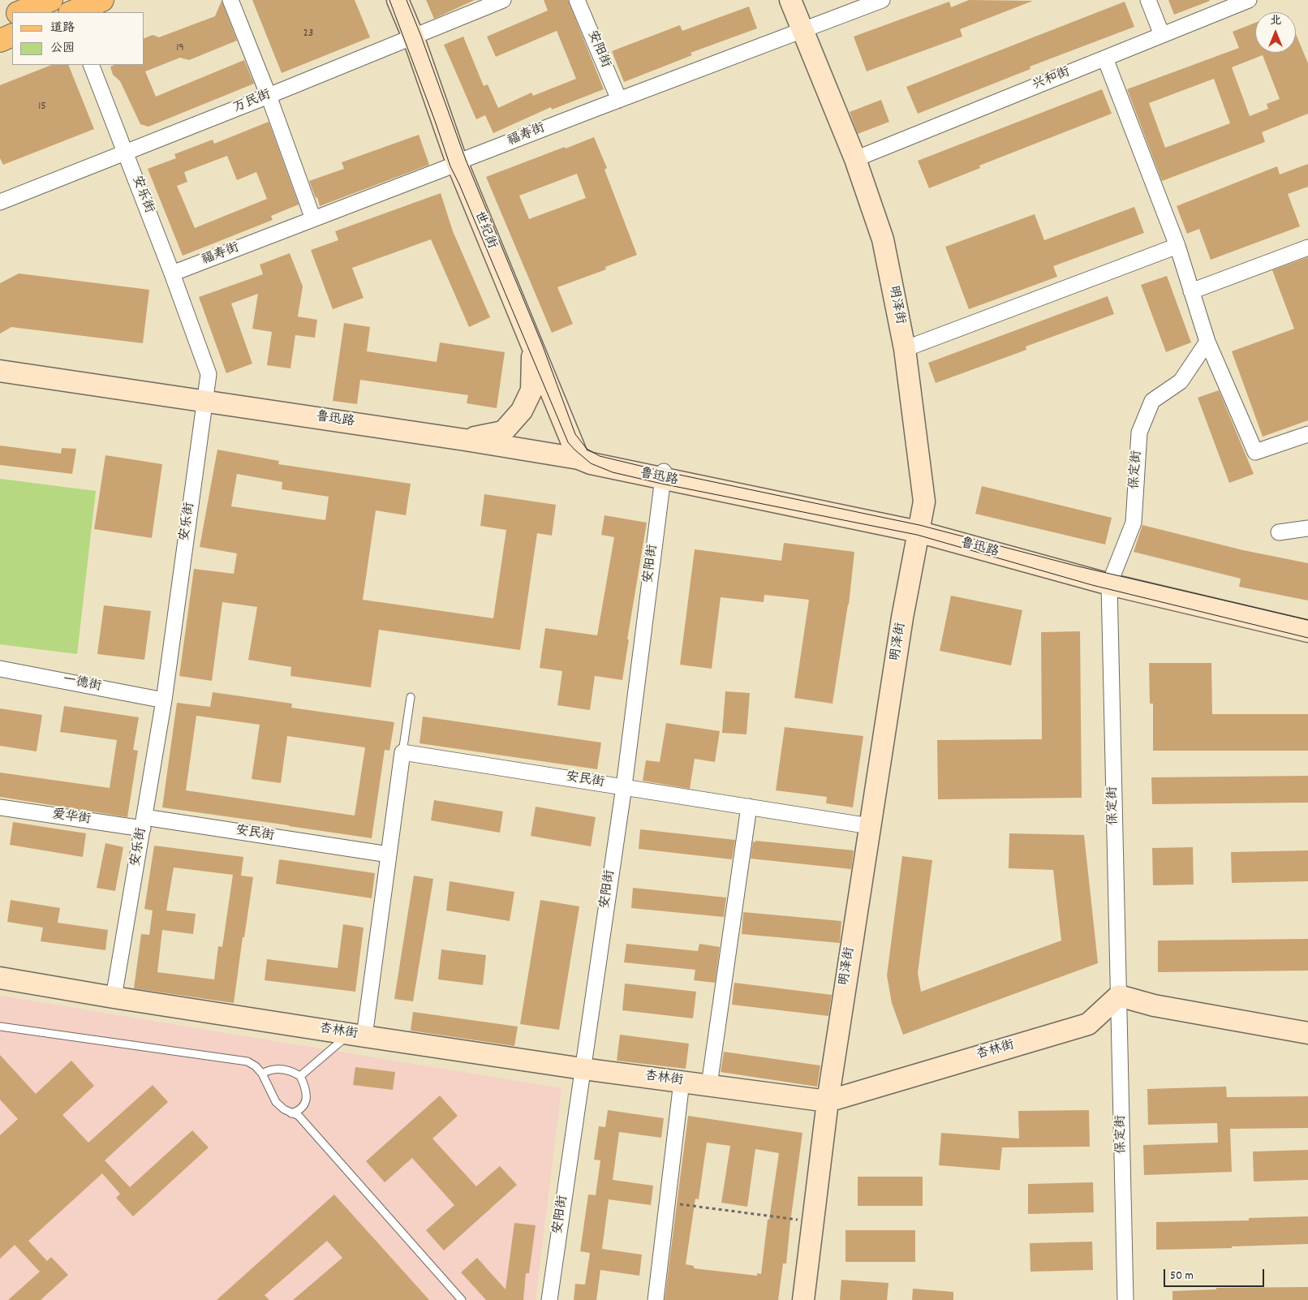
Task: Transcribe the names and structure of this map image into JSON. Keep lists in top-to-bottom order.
{
  "streets": {
    "street": [
      "安阳街",
      "兴和街",
      "万民街",
      "福寿街",
      "安乐街",
      "世纪街",
      "明泽街",
      "鲁迅路",
      "保定街",
      "一德街",
      "安民街",
      "爱华街",
      "杏林街"
    ]
  },
  "crossings": [
    ["安阳街", "福寿街"],
    ["安阳街", "鲁迅路"],
    ["安阳街", "安民街"],
    ["安阳街", "杏林街"],
    ["兴和街", "明泽街"],
    ["万民街", "安乐街"],
    ["万民街", "世纪街"],
    ["福寿街", "安乐街"],
    ["福寿街", "世纪街"],
    ["福寿街", "明泽街"],
    ["安乐街", "鲁迅路"],
    ["安乐街", "一德街"],
    ["安乐街", "安民街"],
    ["安乐街", "爱华街"],
    ["安乐街", "杏林街"],
    ["世纪街", "鲁迅路"],
    ["明泽街", "鲁迅路"],
    ["明泽街", "安民街"],
    ["明泽街", "杏林街"],
    ["鲁迅路", "保定街"],
    ["保定街", "杏林街"],
    ["安民街", "爱华街"]
  ],
  "house_numbers": ["23", "19", "15"],
  "legend": ["道路", "公园"],
  "scale_bar": "50 m",
  "north": "top"
}
